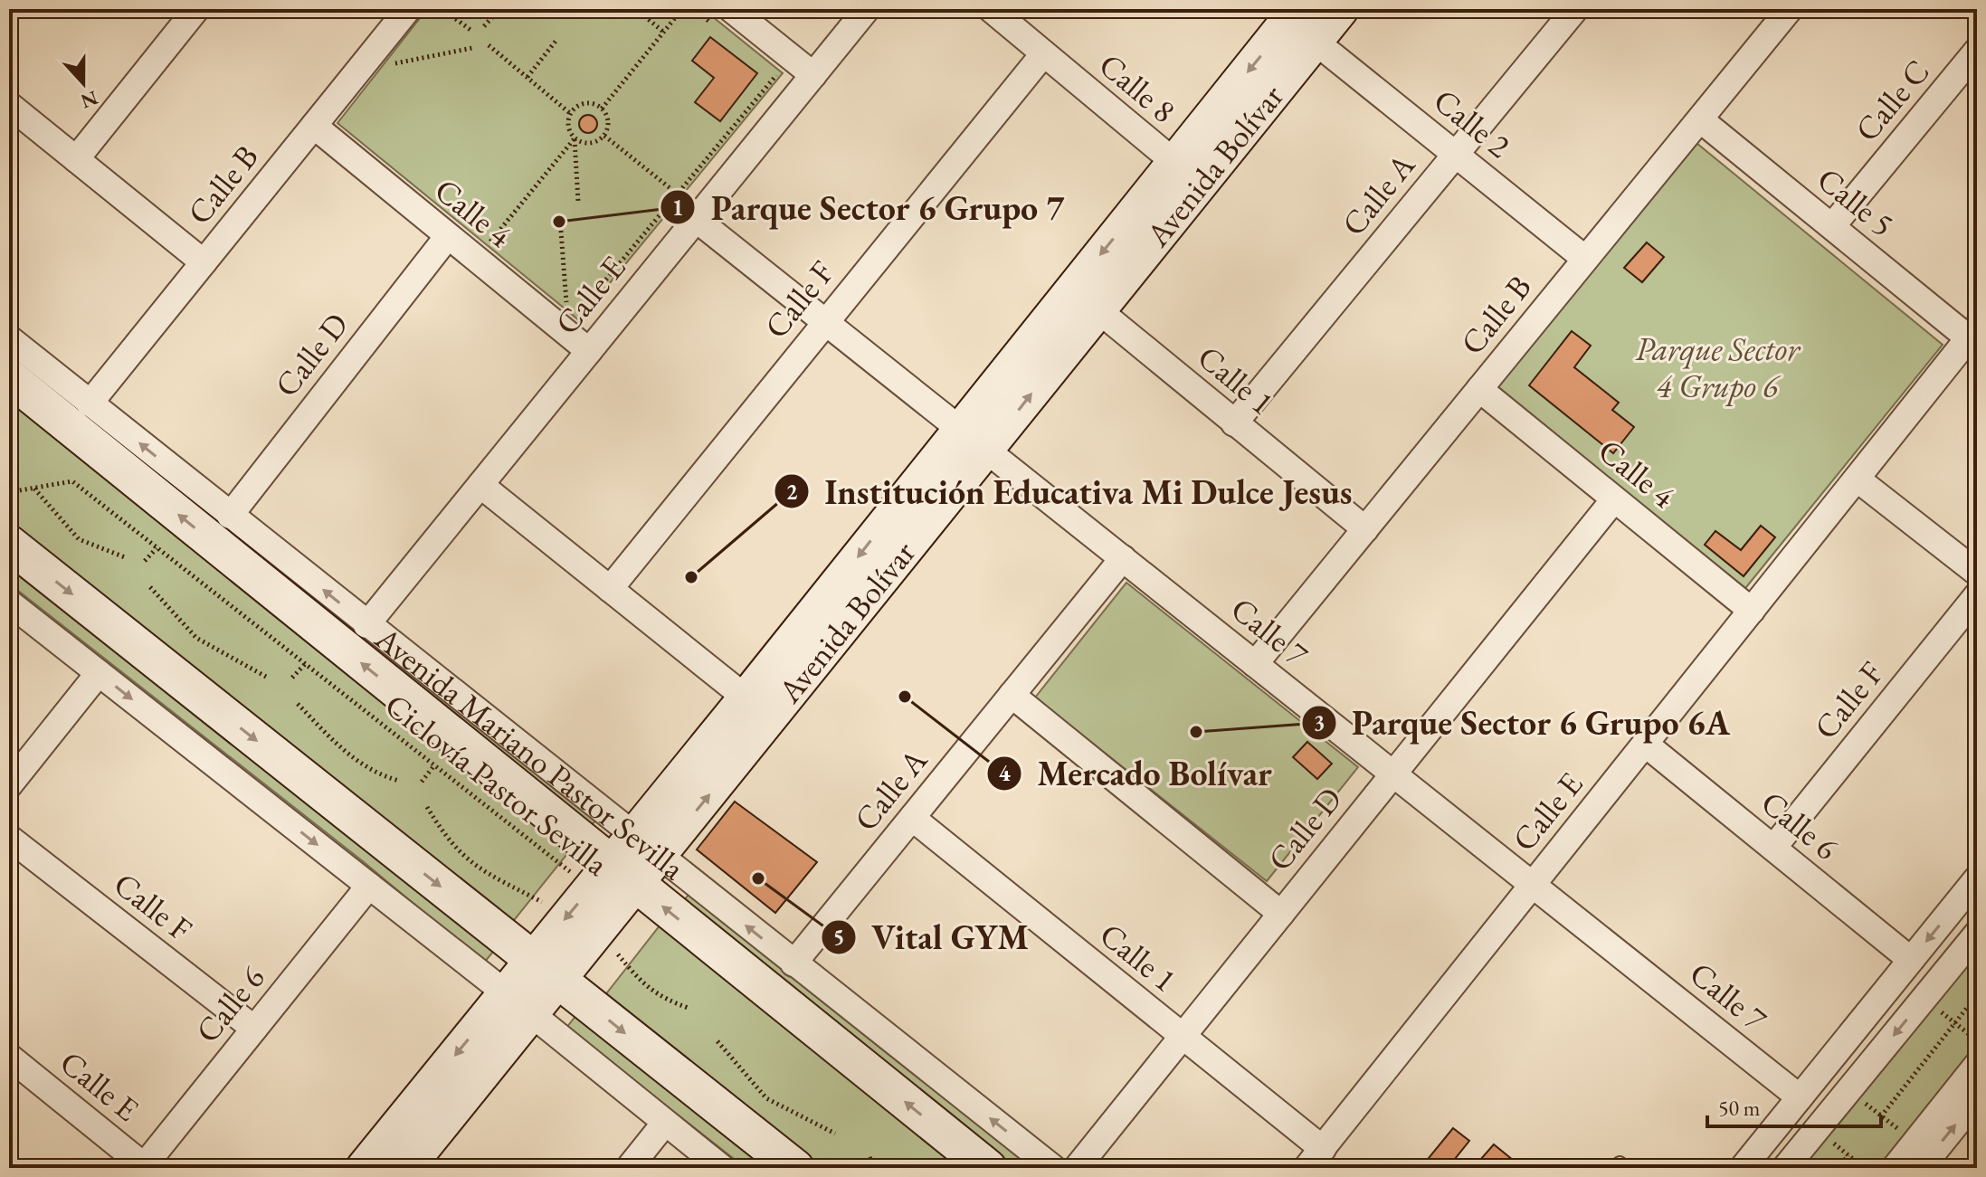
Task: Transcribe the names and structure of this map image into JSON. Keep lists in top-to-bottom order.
{
  "streets": {
    "street": [
      "Calle 8",
      "Calle C",
      "Calle 2",
      "Avenida Bolívar",
      "Calle B",
      "Calle A",
      "Calle 5",
      "Calle 4",
      "Calle E",
      "Calle F",
      "Calle D",
      "Calle 1",
      "Calle 7",
      "Avenida Mariano Pastor Sevilla",
      "Calle 6"
    ],
    "path": ["Ciclovía Pastor Sevilla"]
  },
  "crossings": [
    ["Calle 8", "Avenida Bolívar"],
    ["Calle 8", "Calle F"],
    ["Calle C", "Calle 5"],
    ["Calle 2", "Avenida Bolívar"],
    ["Calle 2", "Calle B"],
    ["Calle 2", "Calle A"],
    ["Avenida Bolívar", "Calle 1"],
    ["Avenida Bolívar", "Calle 7"],
    ["Avenida Bolívar", "Avenida Mariano Pastor Sevilla"],
    ["Avenida Bolívar", "Ciclovía Pastor Sevilla"],
    ["Calle B", "Calle 5"],
    ["Calle B", "Calle 4"],
    ["Calle B", "Calle 1"],
    ["Calle B", "Calle 7"],
    ["Calle B", "Avenida Mariano Pastor Sevilla"],
    ["Calle A", "Calle 1"],
    ["Calle A", "Calle 7"],
    ["Calle A", "Avenida Mariano Pastor Sevilla"],
    ["Calle 5", "Calle E"],
    ["Calle 4", "Calle E"],
    ["Calle 4", "Calle D"],
    ["Calle E", "Calle 1"],
    ["Calle E", "Calle 7"],
    ["Calle E", "Avenida Mariano Pastor Sevilla"],
    ["Calle E", "Calle 6"],
    ["Calle F", "Calle 7"],
    ["Calle F", "Calle 6"],
    ["Calle D", "Calle 1"],
    ["Calle D", "Calle 7"],
    ["Calle D", "Avenida Mariano Pastor Sevilla"],
    ["Avenida Mariano Pastor Sevilla", "Ciclovía Pastor Sevilla"]
  ],
  "parks": ["Parque Sector 4 Grupo 6"],
  "places": [
    "Parque Sector 6 Grupo 7",
    "Institución Educativa Mi Dulce Jesus",
    "Mercado Bolívar",
    "Parque Sector 6 Grupo 6A",
    "Vital GYM"
  ],
  "scale_bar": "50 m",
  "north": "bottom"
}
